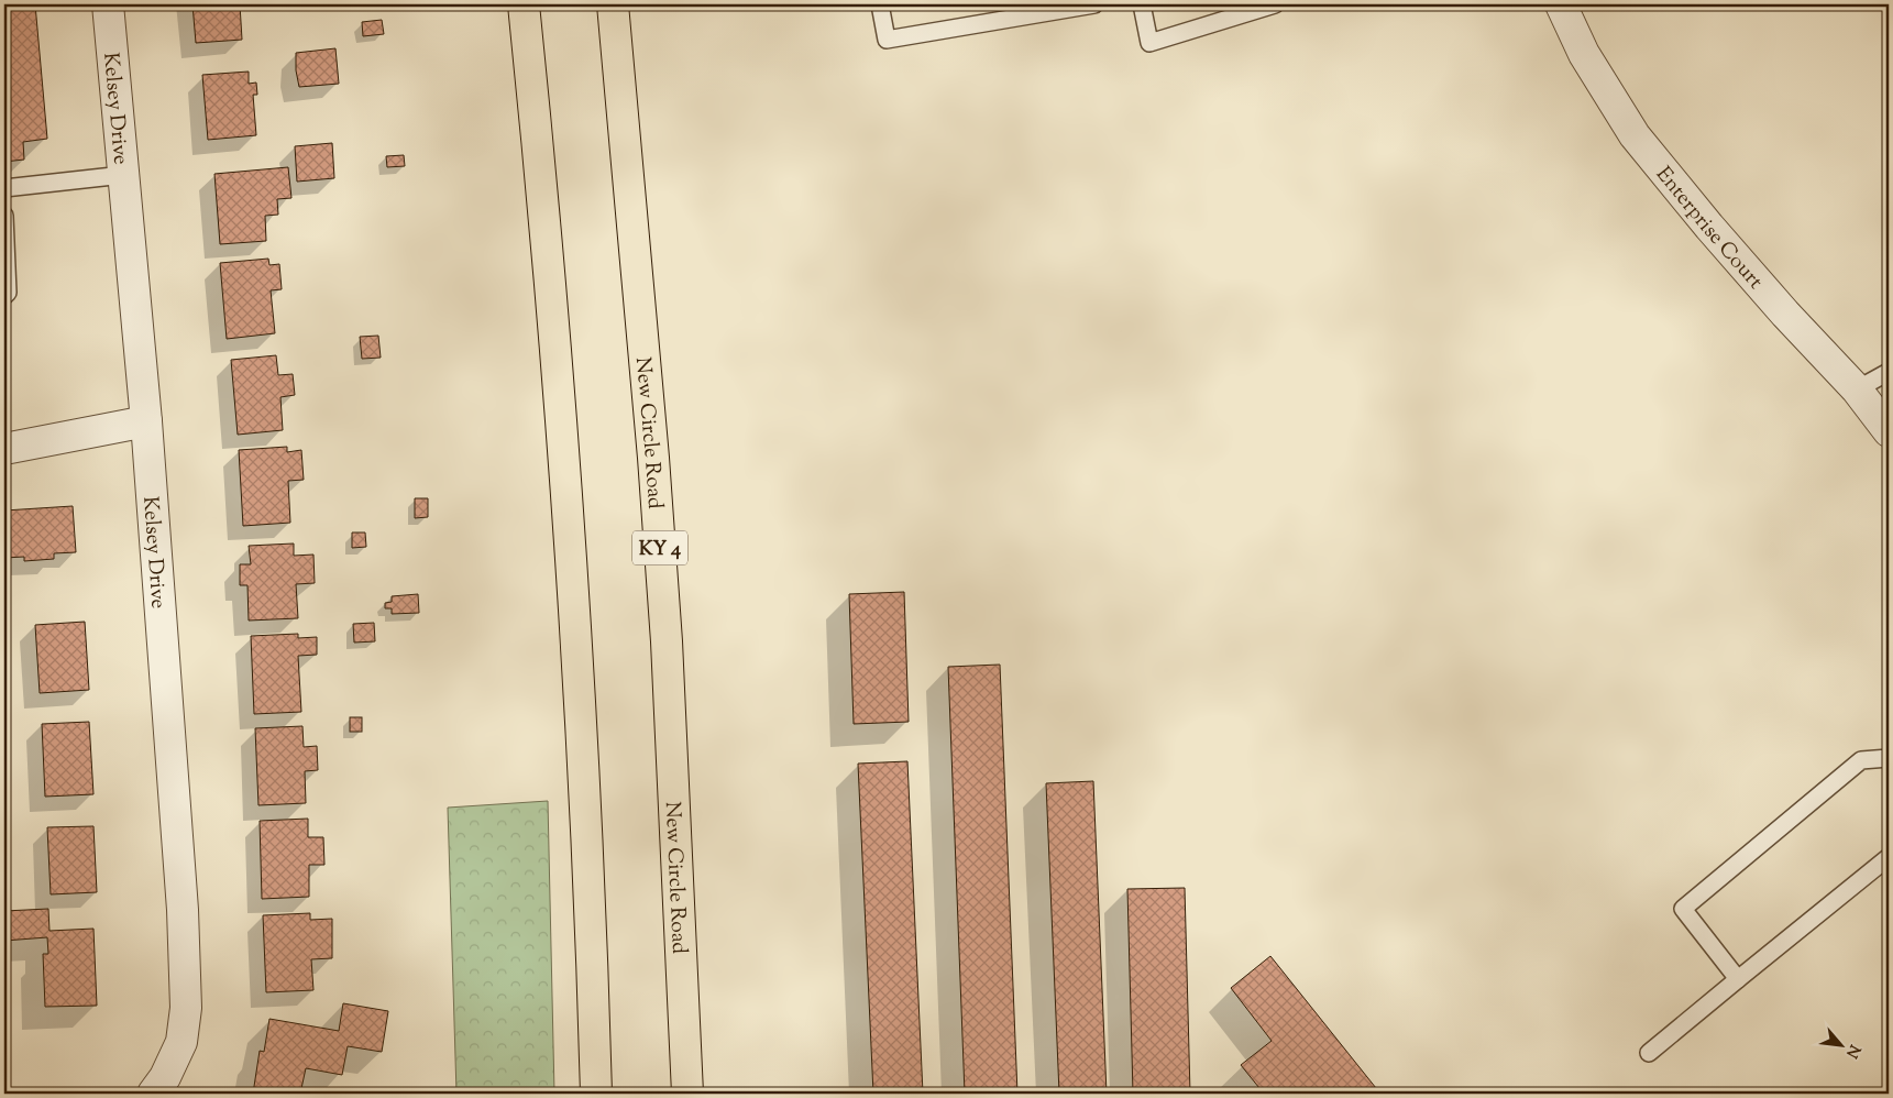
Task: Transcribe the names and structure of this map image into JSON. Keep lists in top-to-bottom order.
{
  "streets": {
    "highway": ["New Circle Road", "KY 4"],
    "street": ["Kelsey Drive", "Enterprise Court"]
  },
  "north": "bottom right"
}
